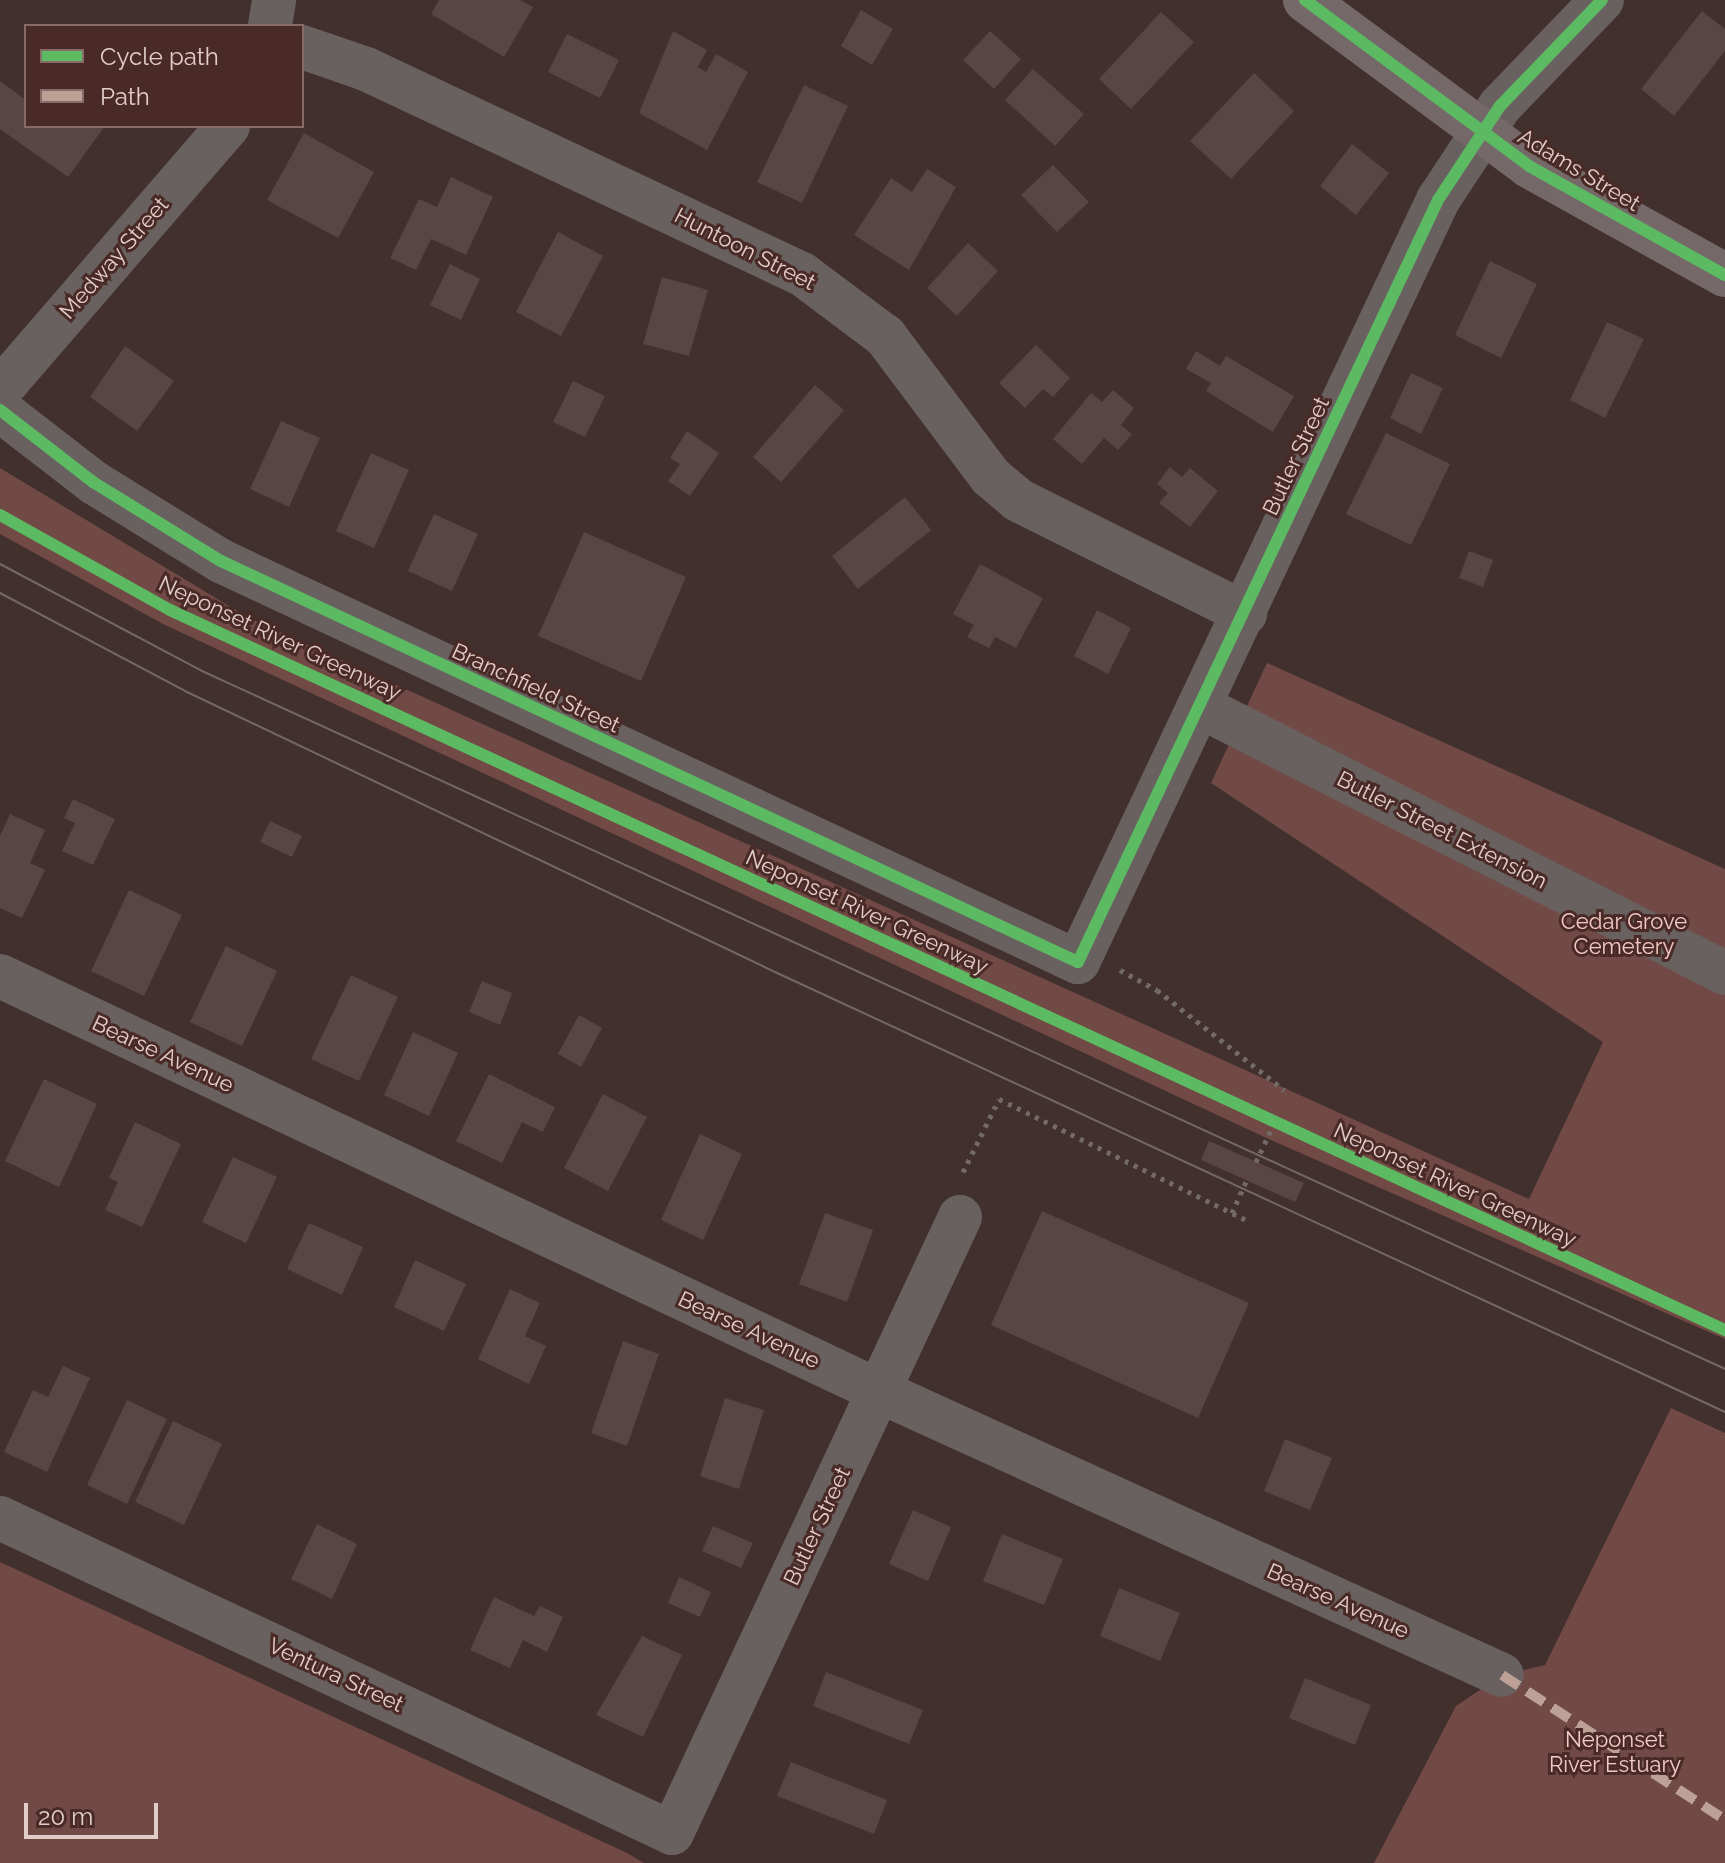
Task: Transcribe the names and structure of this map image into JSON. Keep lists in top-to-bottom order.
{
  "streets": {
    "main road": ["Adams Street"],
    "street": [
      "Huntoon Street",
      "Medway Street",
      "Butler Street",
      "Branchfield Street",
      "Butler Street Extension",
      "Bearse Avenue",
      "Ventura Street"
    ],
    "cycle path": ["Neponset River Greenway"]
  },
  "crossings": [
    ["Adams Street", "Butler Street"],
    ["Huntoon Street", "Butler Street"],
    ["Butler Street", "Branchfield Street"],
    ["Butler Street", "Butler Street Extension"],
    ["Butler Street", "Bearse Avenue"],
    ["Butler Street", "Ventura Street"]
  ],
  "parks": ["Cedar Grove Cemetery", "Neponset River Estuary"],
  "legend": ["Cycle path", "Path"],
  "scale_bar": "20 m"
}
